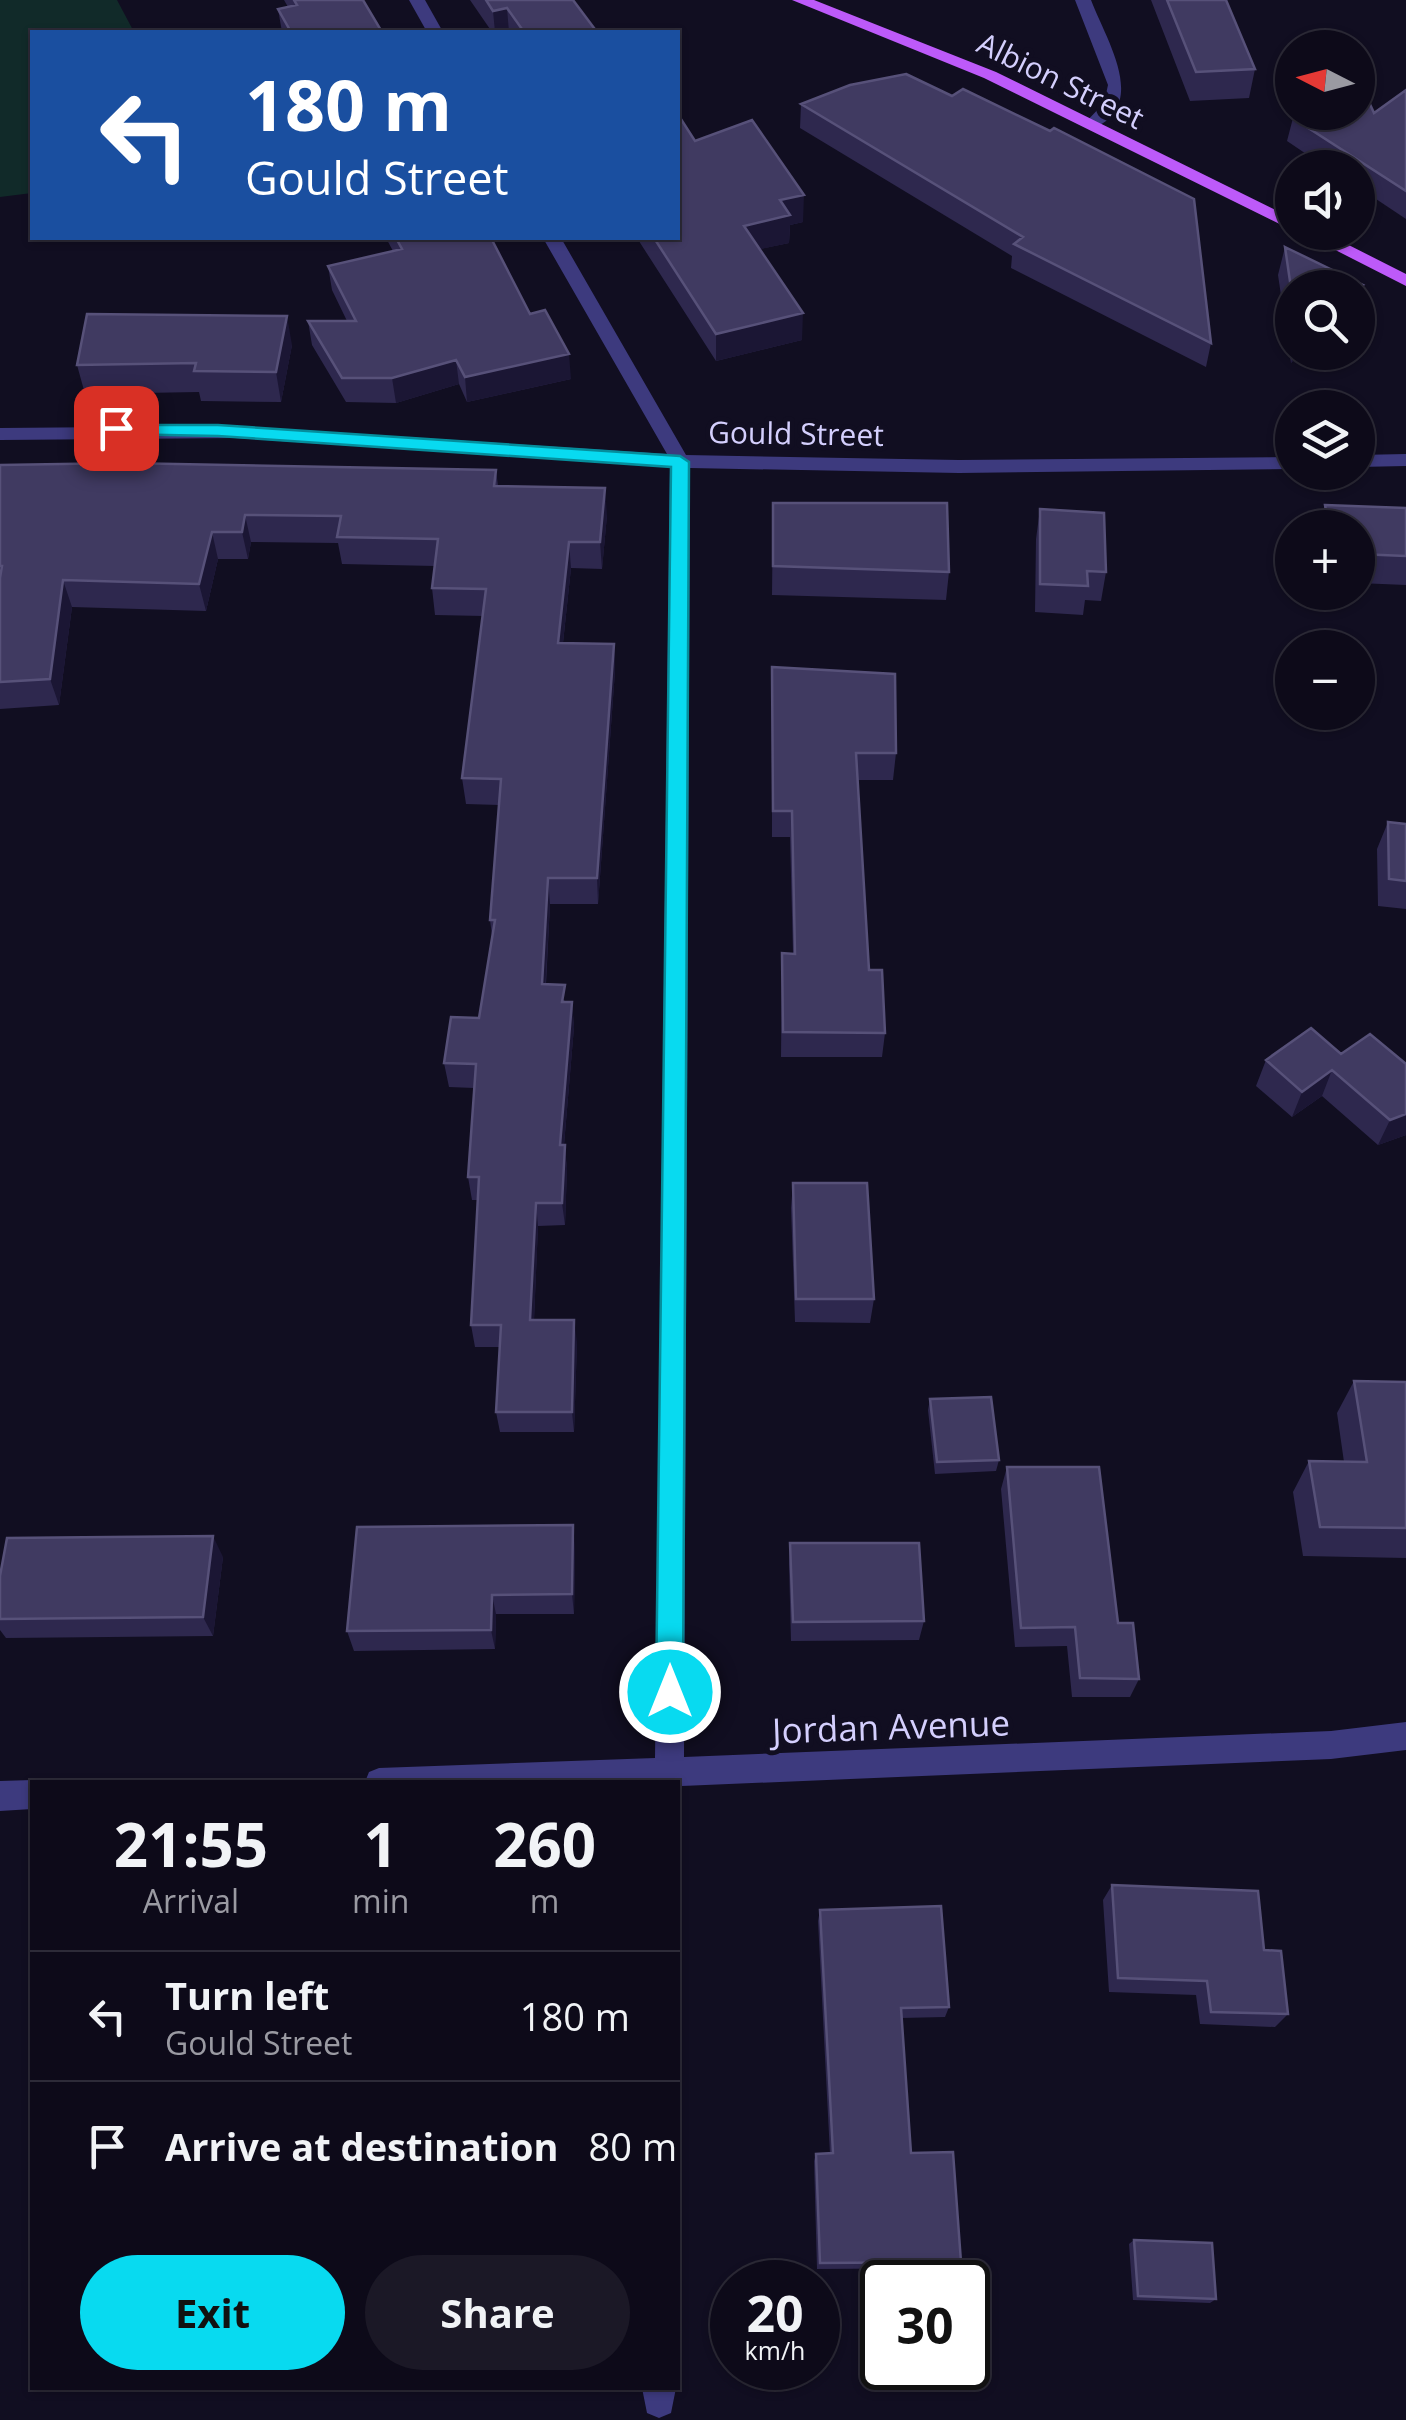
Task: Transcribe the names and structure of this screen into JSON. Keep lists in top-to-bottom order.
{
  "streets": {
    "main road": ["Albion Street"],
    "street": ["Gould Street", "Jordan Avenue"]
  },
  "north": "left",
  "page": {
    "map_buttons": ["+", "−"],
    "turn": ["180 m", "Gould Street"],
    "eta": [
      "21:55",
      "Arrival",
      "1",
      "min",
      "260",
      "m"
    ],
    "list": [
      {
        "name": "Turn left",
        "note": "Gould Street",
        "value": "180 m"
      },
      {
        "name": "Arrive at destination",
        "value": "80 m"
      }
    ],
    "buttons": ["Exit", "Share"],
    "speed": "20 km/h",
    "limit": "30"
  }
}
